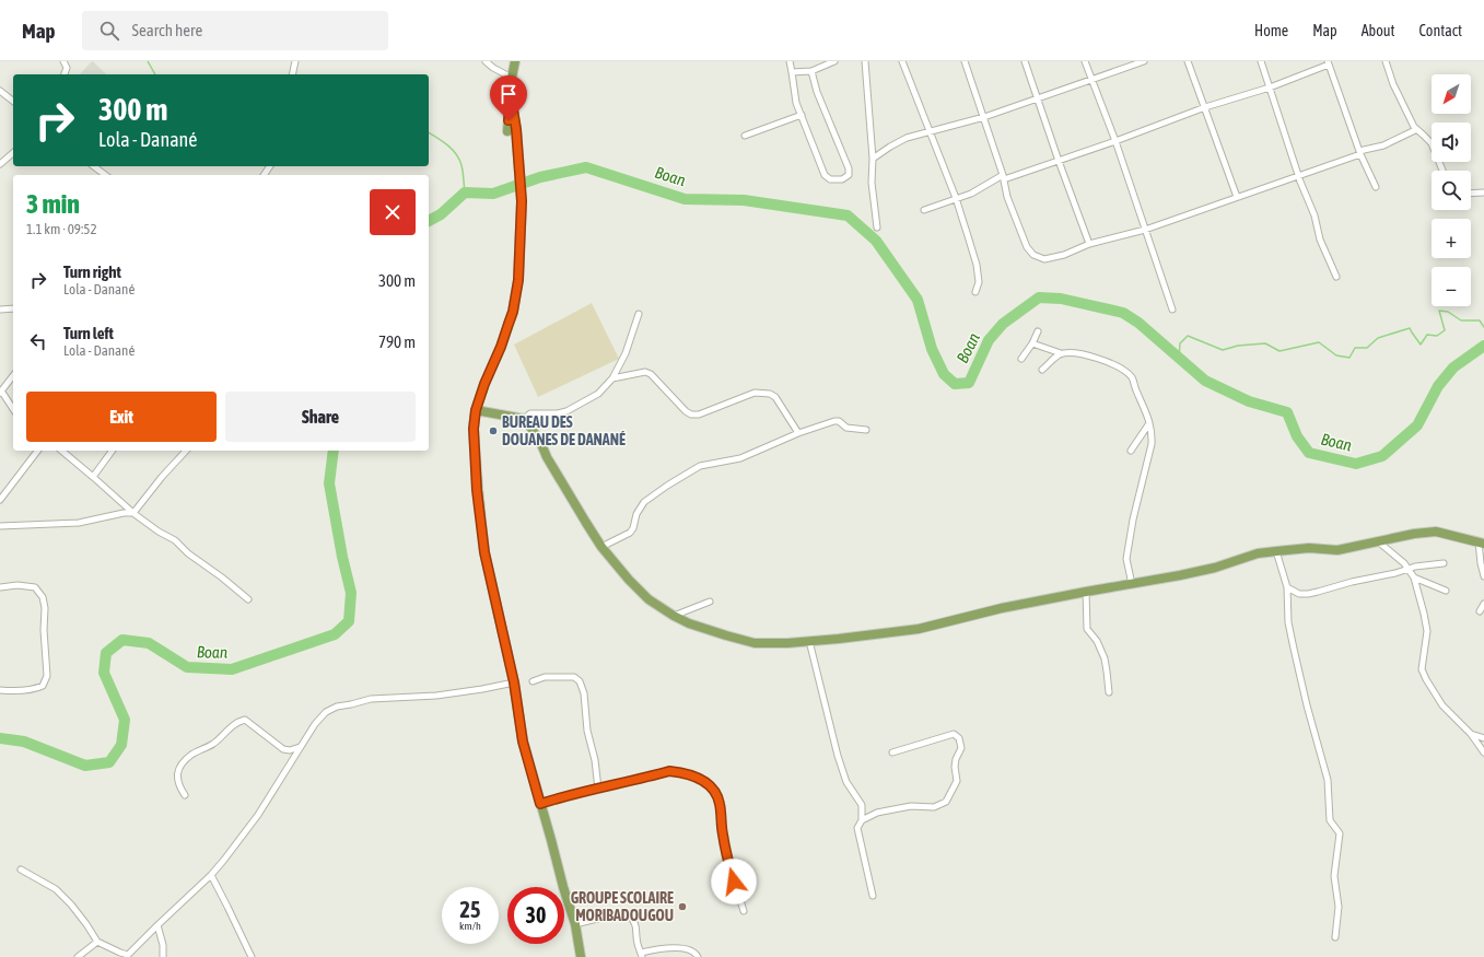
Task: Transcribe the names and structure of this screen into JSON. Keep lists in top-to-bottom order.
{
  "water": ["Boan"],
  "places": ["BUREAU DES DOUANES DE DANANÉ", "GROUPE SCOLAIRE MORIBADOUGOU"],
  "north": "bottom left",
  "page": {
    "header": "Map",
    "search": "Search here",
    "nav": [
      "Home",
      "Map",
      "About",
      "Contact"
    ],
    "map_buttons": ["+", "−"],
    "turn": ["300 m", "Lola - Danané"],
    "heading": ["3 min", "1.1 km · 09:52"],
    "list": [
      {
        "name": "Turn right",
        "note": "Lola - Danané",
        "value": "300 m"
      },
      {
        "name": "Turn left",
        "note": "Lola - Danané",
        "value": "790 m"
      }
    ],
    "buttons": ["Exit", "Share"],
    "speed": "25 km/h",
    "limit": "30"
  }
}
